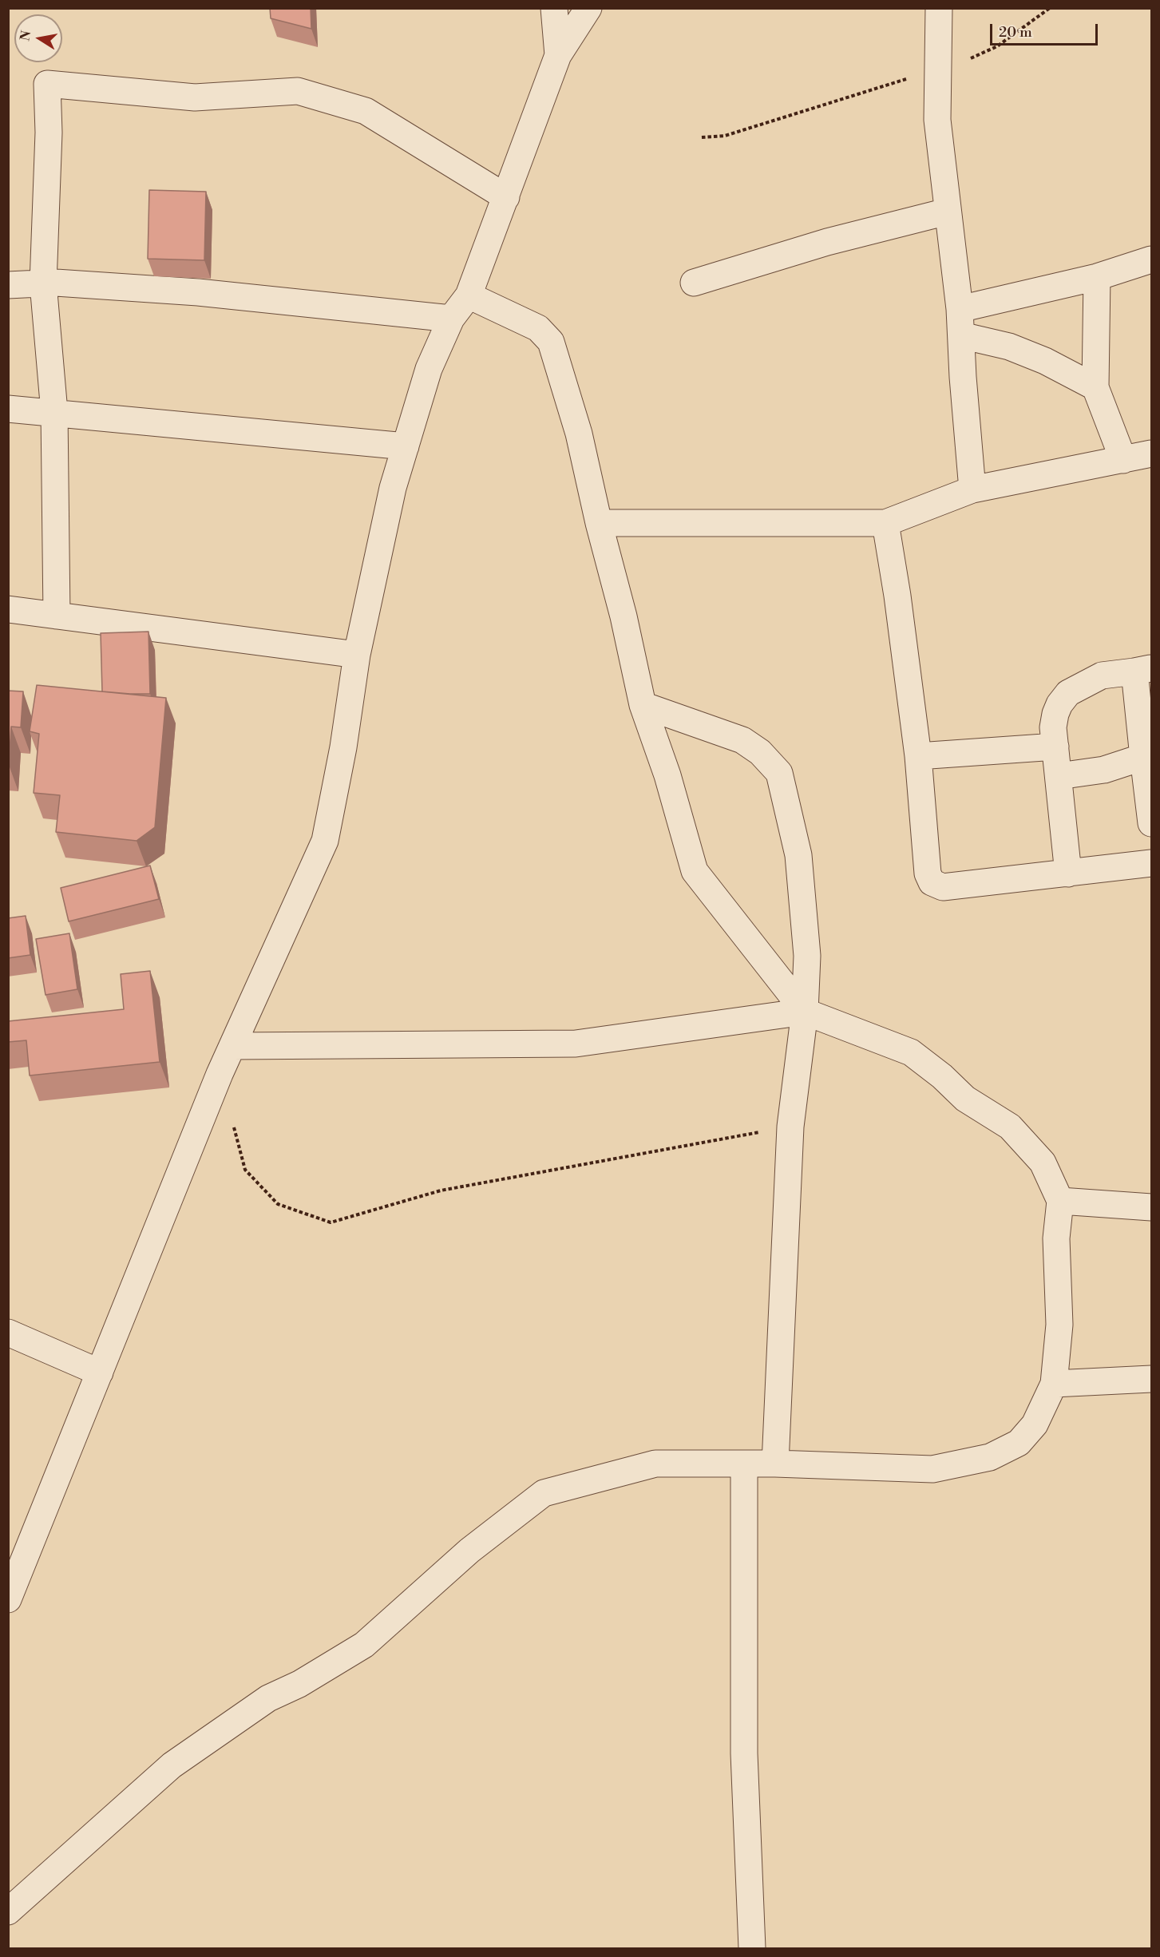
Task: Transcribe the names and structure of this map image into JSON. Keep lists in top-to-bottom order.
{
  "scale_bar": "20 m",
  "north": "left"
}
